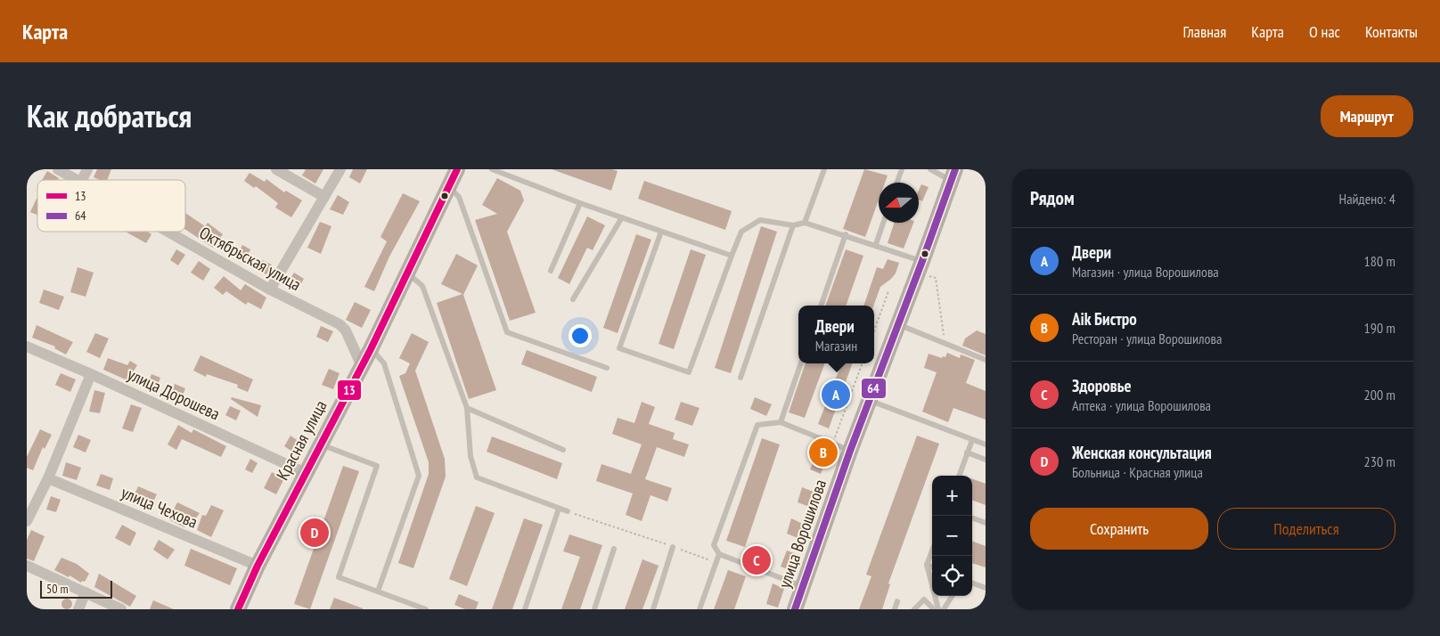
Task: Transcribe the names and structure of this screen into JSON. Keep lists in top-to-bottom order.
{
  "streets": {
    "street": [
      "Октябрьская улица",
      "улица Дорошева",
      "Красная улица",
      "улица Чехова",
      "улица Ворошилова"
    ]
  },
  "crossings": [
    ["Октябрьская улица", "Красная улица"],
    ["улица Дорошева", "Красная улица"],
    ["Красная улица", "улица Чехова"]
  ],
  "lines": ["transit line 13", "transit line 64"],
  "legend": ["13", "64"],
  "scale_bar": "50 m",
  "north": "left",
  "page": {
    "header": "Карта",
    "nav": [
      "Главная",
      "Карта",
      "О нас",
      "Контакты"
    ],
    "title": "Как добраться",
    "buttons": [
      "Маршрут",
      ["Сохранить", "Поделиться"]
    ],
    "heading": ["Рядом", "Найдено: 4"],
    "list": [
      {
        "mark": "A",
        "name": "Двери",
        "note": "Магазин · улица Ворошилова",
        "value": "180 m"
      },
      {
        "mark": "B",
        "name": "Aik Бистро",
        "note": "Ресторан · улица Ворошилова",
        "value": "190 m"
      },
      {
        "mark": "C",
        "name": "Здоровье",
        "note": "Аптека · улица Ворошилова",
        "value": "200 m"
      },
      {
        "mark": "D",
        "name": "Женская консультация",
        "note": "Больница · Красная улица",
        "value": "230 m"
      }
    ],
    "popup": ["Двери", "Магазин"],
    "pins": [
      "A",
      "B",
      "D",
      "C"
    ],
    "map_buttons": ["+", "−"],
    "scale": "50 m"
  }
}
